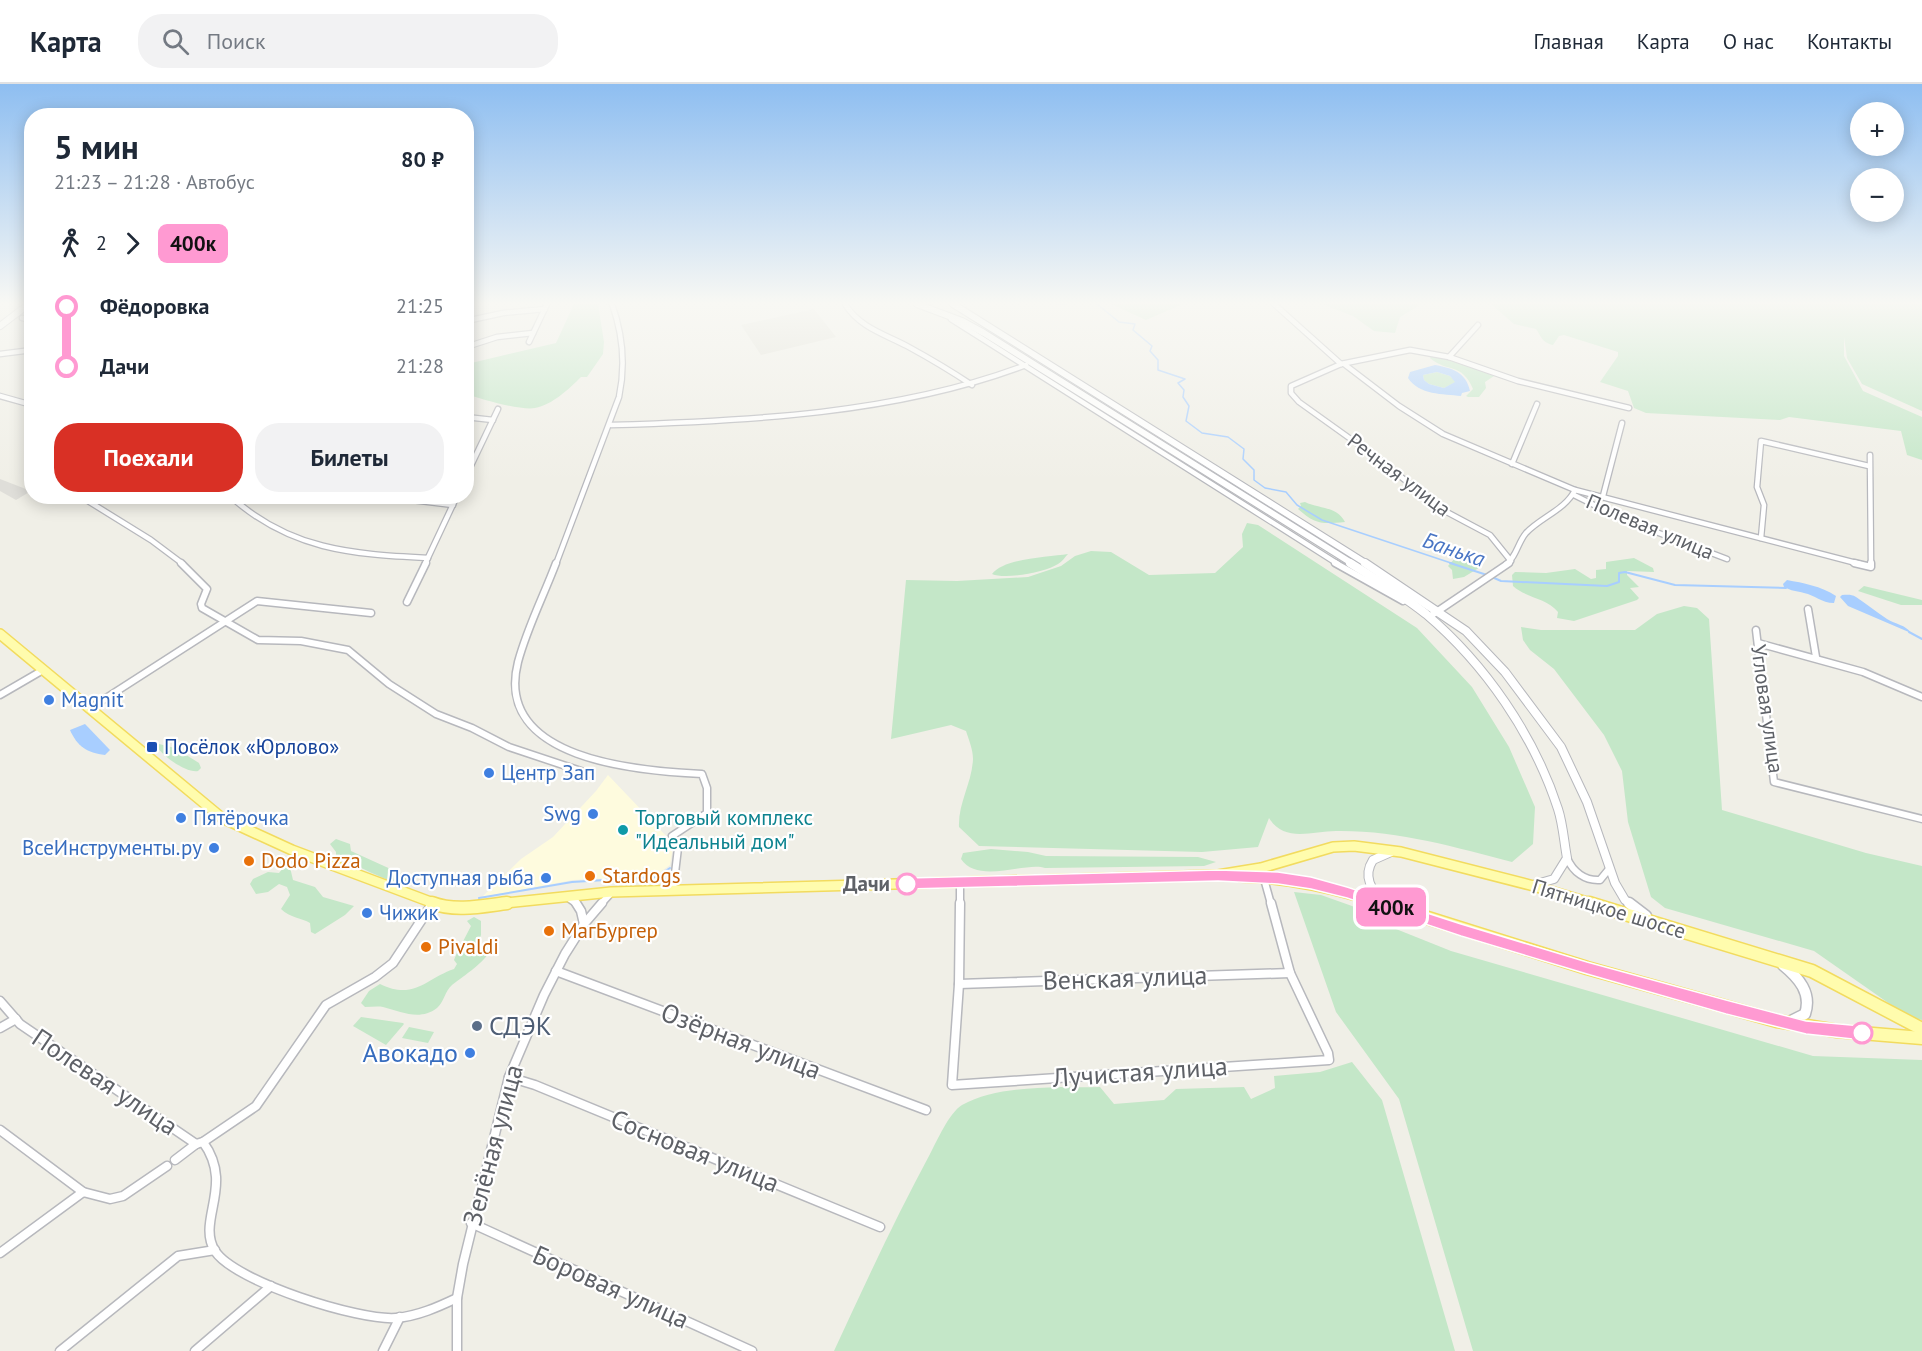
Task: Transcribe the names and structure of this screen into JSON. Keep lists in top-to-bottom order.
{
  "streets": {
    "main road": ["Пятницкое шоссе"],
    "street": [
      "Речная улица",
      "Полевая улица",
      "Угловая улица",
      "Венская улица",
      "Озёрная улица",
      "Лучистая улица",
      "Зелёная улица",
      "Сосновая улица",
      "Боровая улица"
    ]
  },
  "crossings": [
    ["Венская улица", "Лучистая улица"],
    ["Озёрная улица", "Зелёная улица"],
    ["Зелёная улица", "Сосновая улица"],
    ["Зелёная улица", "Боровая улица"]
  ],
  "water": ["Банька"],
  "places": {
    "other": [
      "Magnit",
      "Центр Зап",
      "Swg",
      "Пятёрочка",
      "Торговый комплекс \"Идеальный дом\"",
      "ВсеИнструменты.ру",
      "Dodo Pizza",
      "Stardogs",
      "Доступная рыба",
      "Дачи",
      "Чижик",
      "МагБургер",
      "Pivaldi",
      "СДЭК",
      "Авокадо"
    ],
    "transit": ["Посёлок «Юрлово»"]
  },
  "lines": ["bus line 400к"],
  "page": {
    "header": "Карта",
    "search": "Поиск",
    "nav": [
      "Главная",
      "Карта",
      "О нас",
      "Контакты"
    ],
    "on_map": "400к",
    "map_buttons": ["+", "−"],
    "heading": ["5 мин", "21:23 – 21:28 · Автобус", "80 ₽"],
    "legs": ["2", "400к"],
    "list": [
      {
        "name": "Фёдоровка",
        "value": "21:25"
      },
      {
        "name": "Дачи",
        "value": "21:28"
      }
    ],
    "buttons": ["Поехали", "Билеты"]
  }
}
